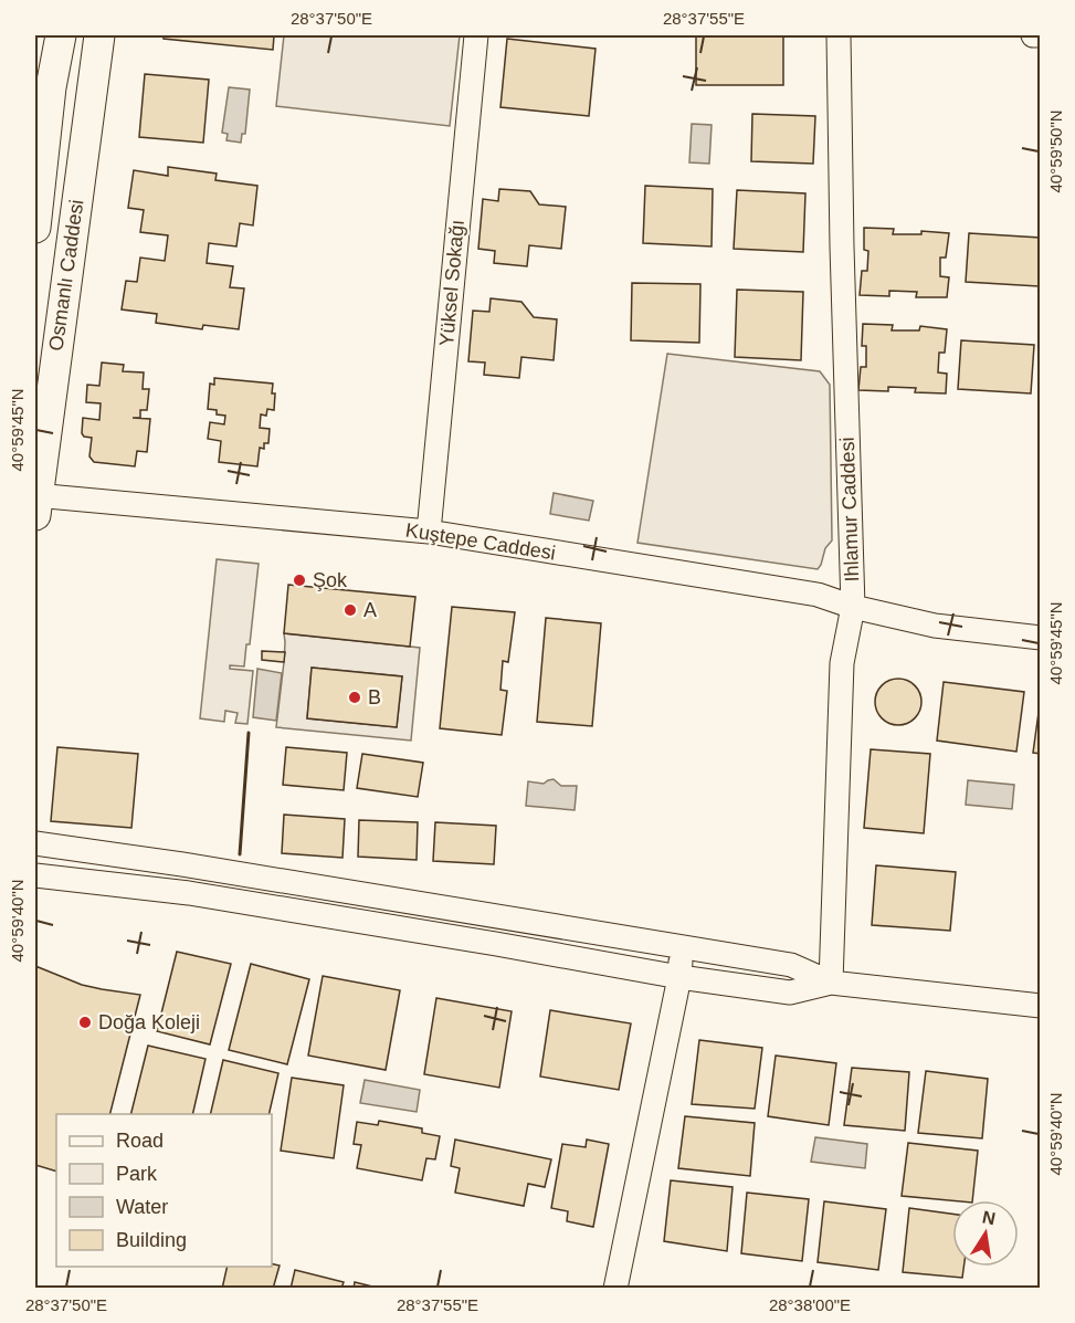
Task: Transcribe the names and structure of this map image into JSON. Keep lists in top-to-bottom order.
{
  "streets": {
    "main road": ["Osmanlı Caddesi"],
    "street": ["Yüksel Sokağı", "Ihlamur Caddesi", "Kuştepe Caddesi"]
  },
  "crossings": [
    ["Osmanlı Caddesi", "Kuştepe Caddesi"],
    ["Yüksel Sokağı", "Kuştepe Caddesi"],
    ["Ihlamur Caddesi", "Kuştepe Caddesi"]
  ],
  "places": [
    "Şok",
    "A",
    "B",
    "Doğa Koleji"
  ],
  "legend": [
    "Road",
    "Park",
    "Water",
    "Building"
  ],
  "north": "top",
  "coordinates": [
    "28°37'50\"E",
    "28°37'55\"E",
    "40°59'50\"N",
    "40°59'45\"N",
    "40°59'40\"N",
    "28°38'00\"E"
  ]
}
